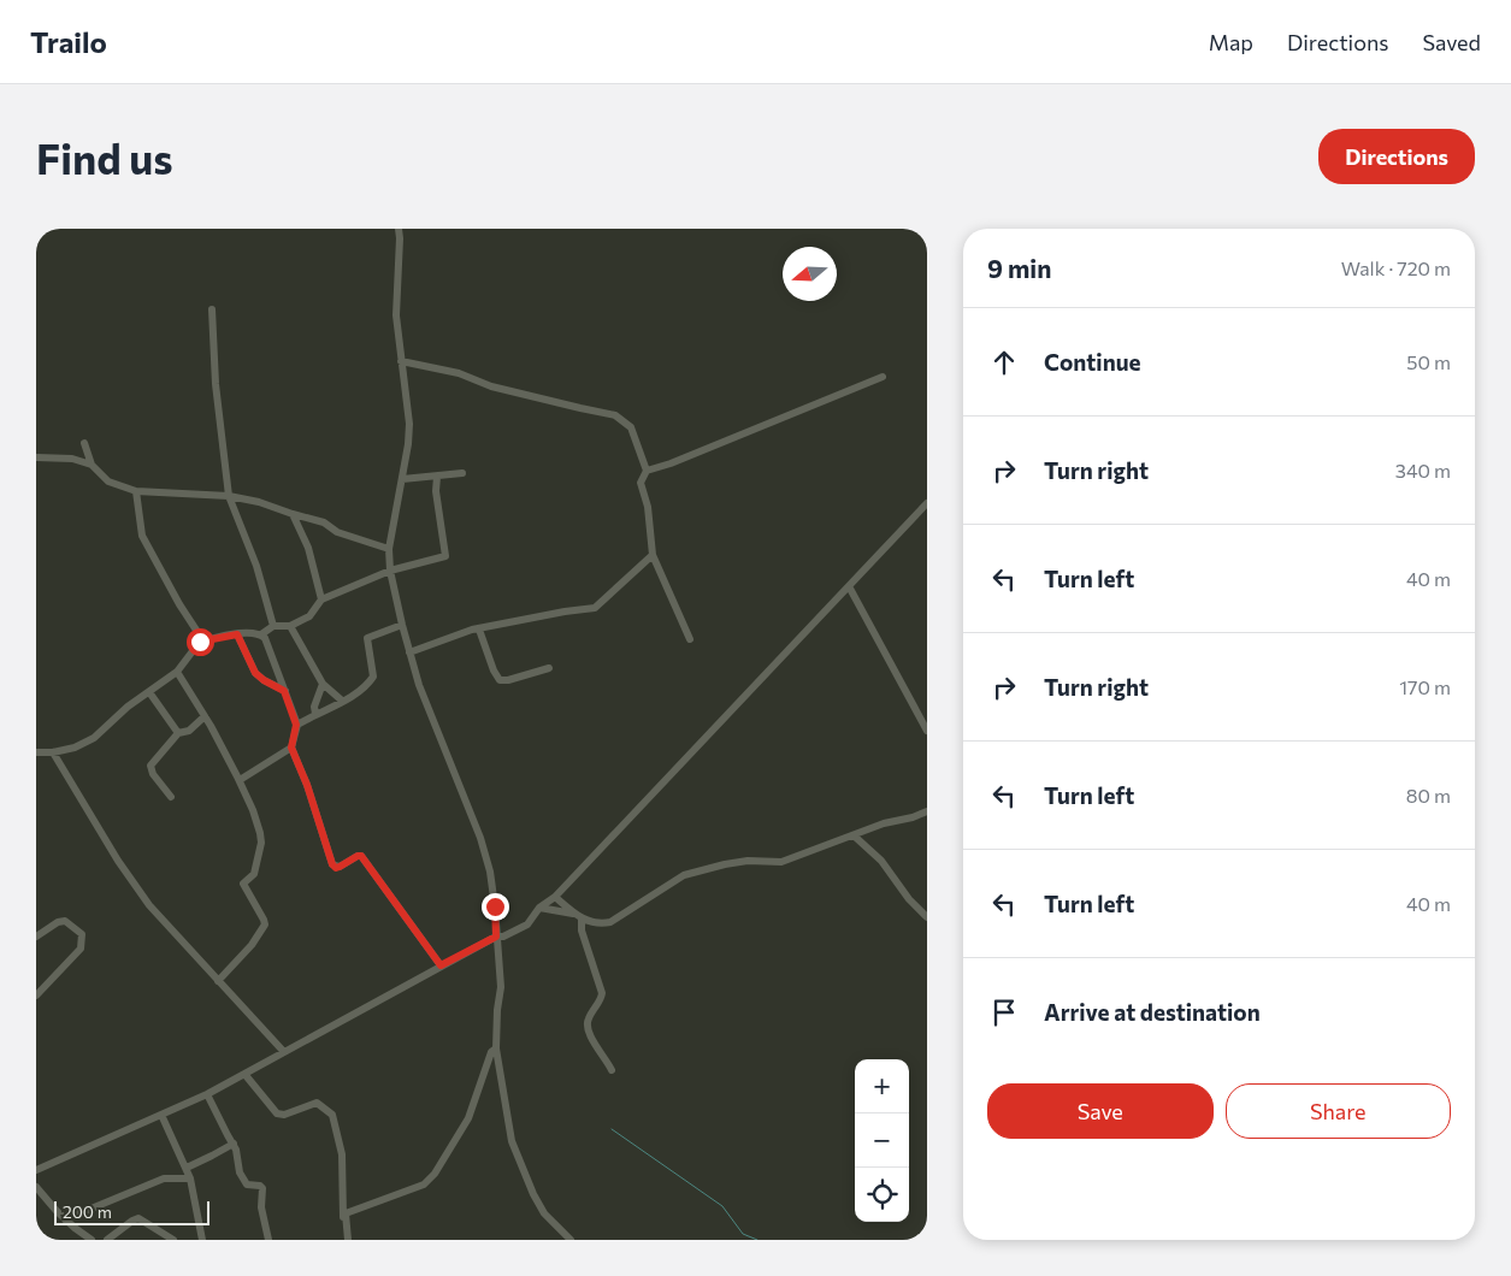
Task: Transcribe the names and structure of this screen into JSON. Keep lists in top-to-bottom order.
{
  "scale_bar": "200 m",
  "north": "left",
  "page": {
    "header": "Trailo",
    "nav": ["Map", "Directions", "Saved"],
    "buttons": [
      "Directions",
      ["Save", "Share"]
    ],
    "title": "Find us",
    "heading": ["9 min", "Walk · 720 m"],
    "list": [
      ["Continue", "50 m"],
      ["Turn right", "340 m"],
      ["Turn left", "40 m"],
      ["Turn right", "170 m"],
      ["Turn left", "80 m"],
      ["Turn left", "40 m"],
      "Arrive at destination"
    ],
    "map_buttons": ["+", "−"],
    "scale": "200 m"
  }
}
